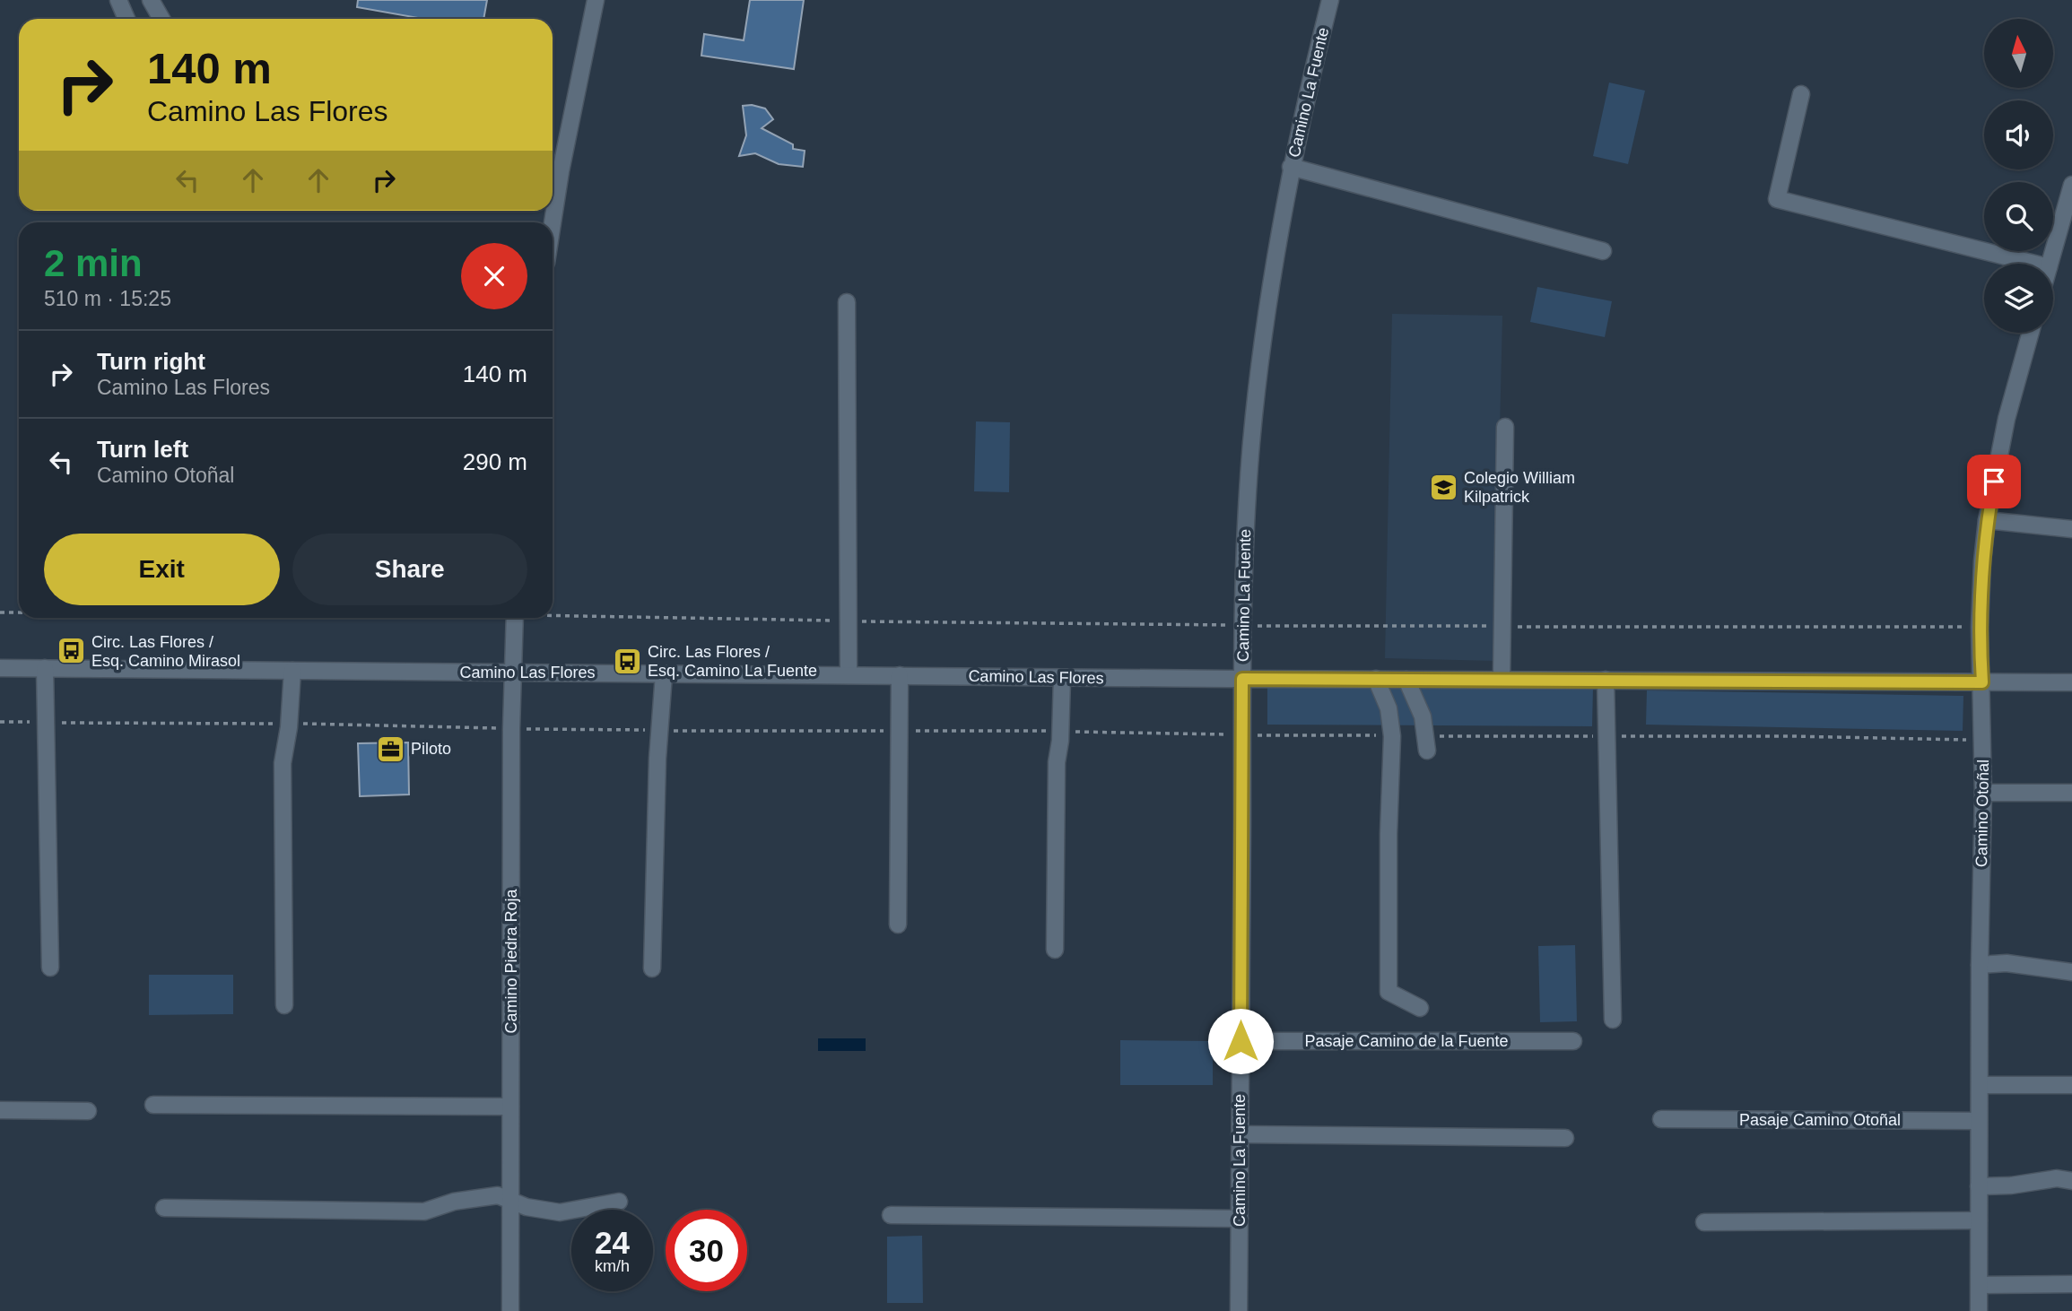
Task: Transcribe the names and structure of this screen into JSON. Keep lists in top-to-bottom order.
{
  "streets": {
    "street": [
      "Camino La Fuente",
      "Camino Las Flores",
      "Camino Otoñal",
      "Camino Piedra Roja",
      "Pasaje Camino de la Fuente",
      "Pasaje Camino Otoñal"
    ]
  },
  "crossings": [
    ["Camino La Fuente", "Camino Las Flores"],
    ["Camino La Fuente", "Pasaje Camino de la Fuente"],
    ["Camino Las Flores", "Camino Otoñal"],
    ["Camino Las Flores", "Camino Piedra Roja"],
    ["Camino Otoñal", "Pasaje Camino Otoñal"]
  ],
  "places": {
    "school or university": ["Colegio William Kilpatrick"],
    "bus stop": ["Circ. Las Flores / Esq. Camino Mirasol", "Circ. Las Flores / Esq. Camino La Fuente"],
    "office": ["Piloto"]
  },
  "north": "top",
  "page": {
    "turn": ["140 m", "Camino Las Flores"],
    "heading": ["2 min", "510 m · 15:25"],
    "list": [
      {
        "name": "Turn right",
        "note": "Camino Las Flores",
        "value": "140 m"
      },
      {
        "name": "Turn left",
        "note": "Camino Otoñal",
        "value": "290 m"
      }
    ],
    "buttons": ["Exit", "Share"],
    "speed": "24 km/h",
    "limit": "30"
  }
}
